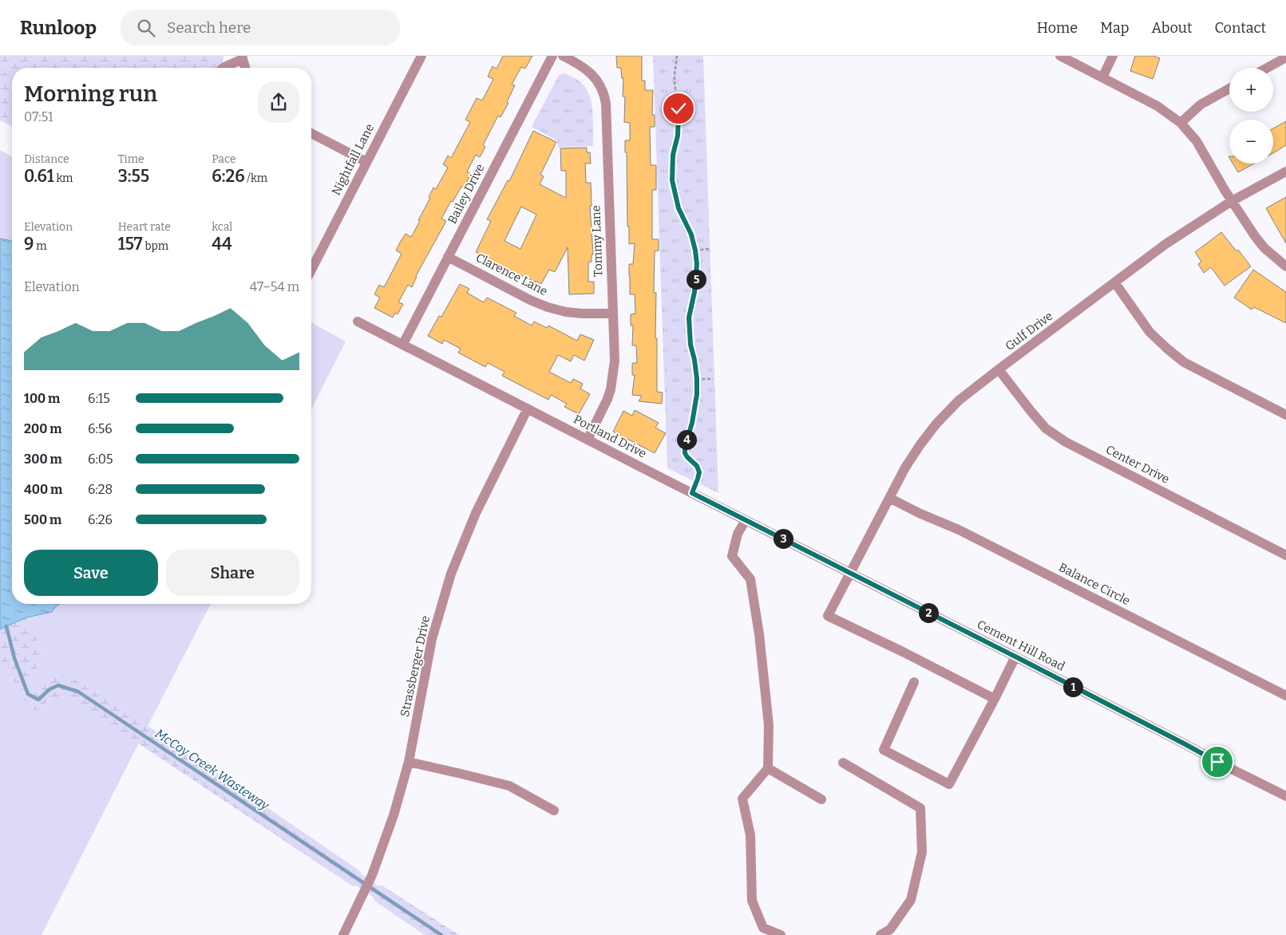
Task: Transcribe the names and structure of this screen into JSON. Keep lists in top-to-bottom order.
{
  "streets": {
    "street": [
      "Nightfall Lane",
      "Bailey Drive",
      "Tommy Lane",
      "Clarence Lane",
      "Gulf Drive",
      "Portland Drive",
      "Center Drive",
      "Balance Circle",
      "Cement Hill Road",
      "Strassberger Drive"
    ]
  },
  "crossings": [
    ["Bailey Drive", "Clarence Lane"],
    ["Bailey Drive", "Portland Drive"],
    ["Tommy Lane", "Clarence Lane"],
    ["Tommy Lane", "Portland Drive"],
    ["Gulf Drive", "Portland Drive"],
    ["Gulf Drive", "Center Drive"],
    ["Gulf Drive", "Balance Circle"],
    ["Gulf Drive", "Cement Hill Road"],
    ["Portland Drive", "Cement Hill Road"],
    ["Portland Drive", "Strassberger Drive"]
  ],
  "water": ["McCoy Creek Wasteway"],
  "page": {
    "header": "Runloop",
    "search": "Search here",
    "nav": [
      "Home",
      "Map",
      "About",
      "Contact"
    ],
    "map_buttons": ["+", "−"],
    "heading": ["Morning run", "07:51"],
    "stats": [
      ["Distance", "0.61 km"],
      ["Time", "3:55"],
      ["Pace", "6:26 /km"],
      ["Elevation", "9 m"],
      ["Heart rate", "157 bpm"],
      ["kcal", "44"]
    ],
    "pins": [
      "5",
      "4",
      "3",
      "2",
      "1"
    ],
    "chart": ["Elevation", "47–54 m"],
    "list": [
      {
        "name": "100 m",
        "note": "6:15"
      },
      {
        "name": "200 m",
        "note": "6:56"
      },
      {
        "name": "300 m",
        "note": "6:05"
      },
      {
        "name": "400 m",
        "note": "6:28"
      },
      {
        "name": "500 m",
        "note": "6:26"
      }
    ],
    "buttons": ["Save", "Share"]
  }
}
